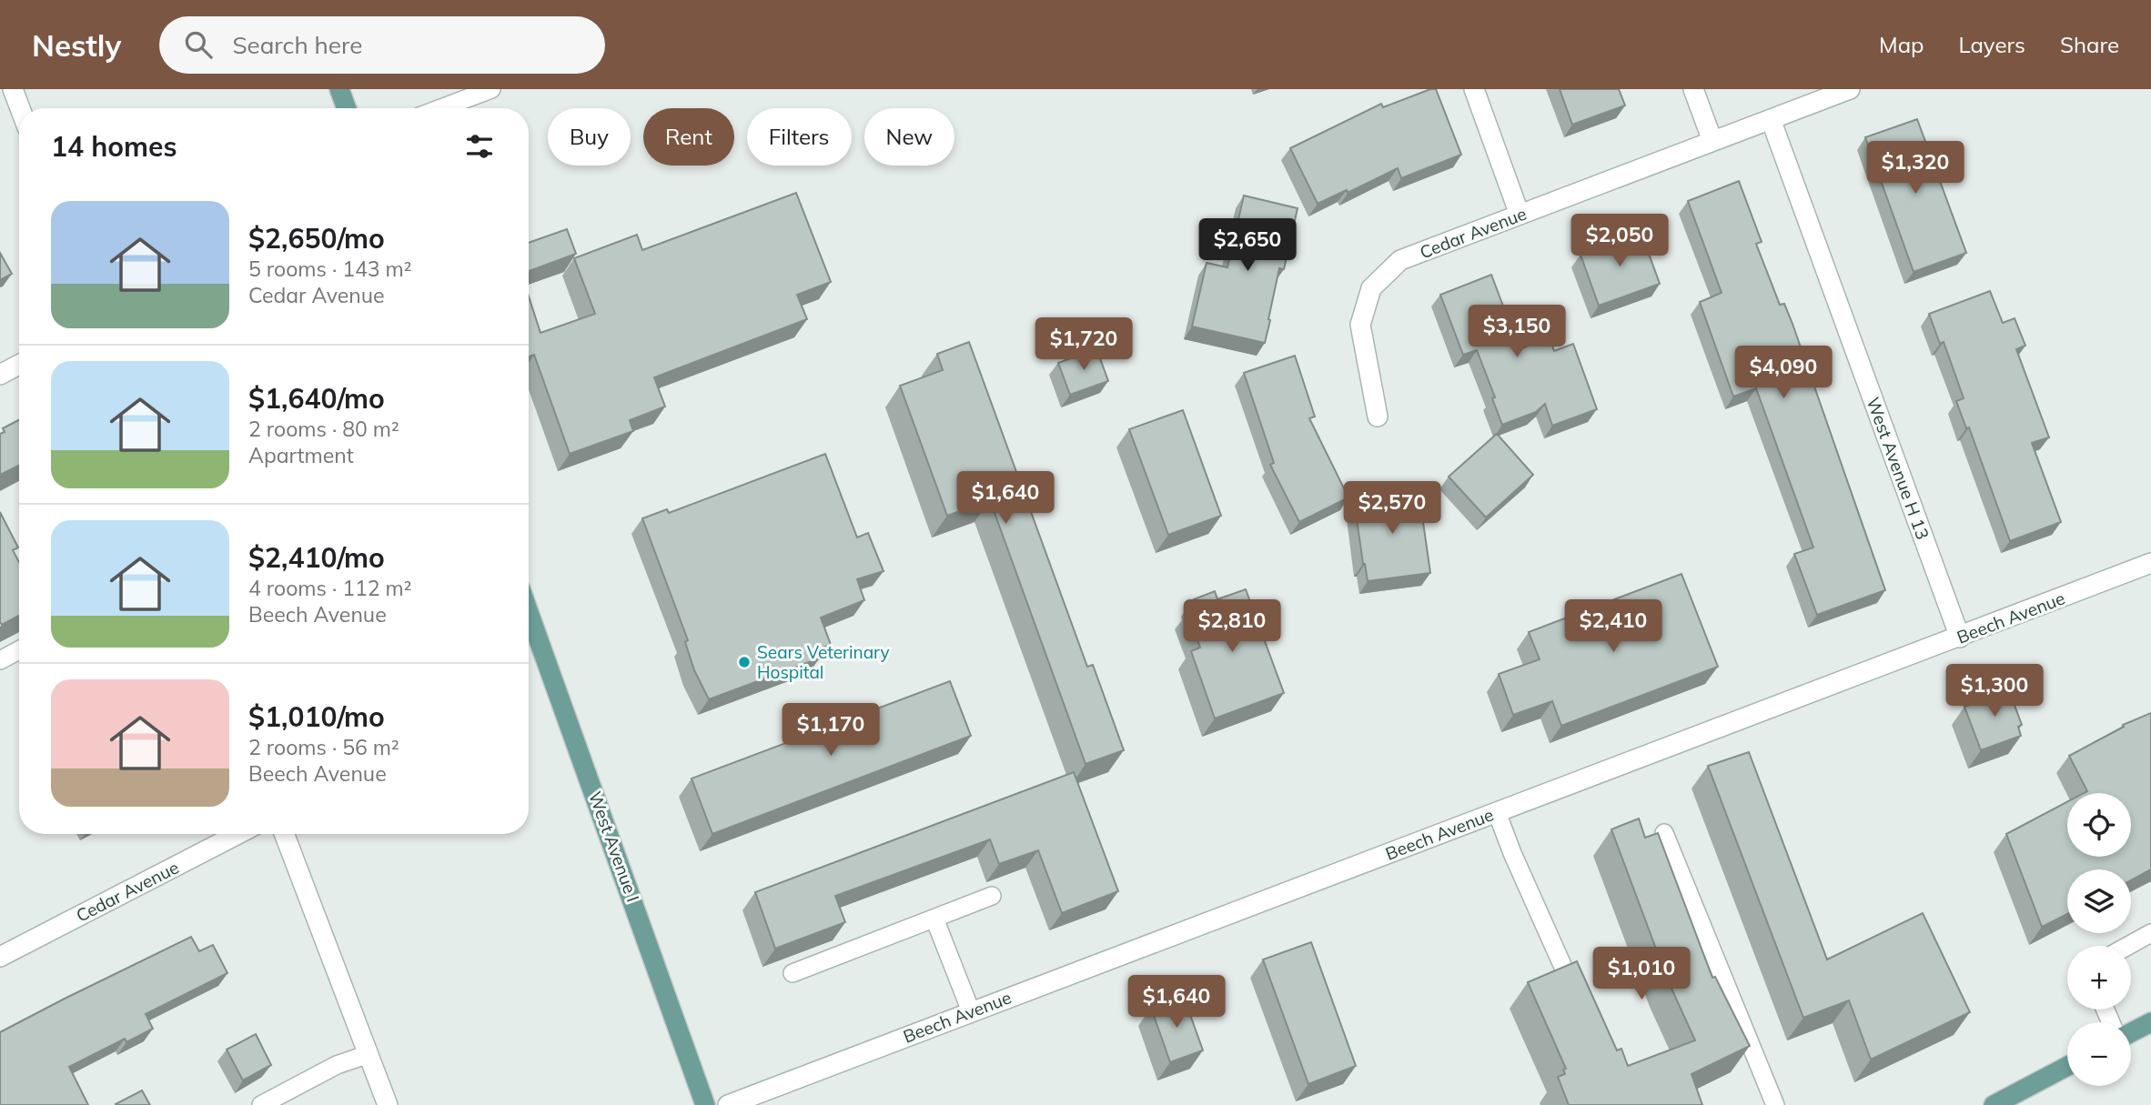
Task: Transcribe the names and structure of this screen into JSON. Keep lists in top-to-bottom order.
{
  "streets": {
    "main road": ["West Avenue I"],
    "street": ["Cedar Avenue", "West Avenue H 13", "Beech Avenue"]
  },
  "crossings": [
    ["Cedar Avenue", "West Avenue H 13"],
    ["West Avenue H 13", "Beech Avenue"]
  ],
  "places": ["Sears Veterinary Hospital"],
  "page": {
    "header": "Nestly",
    "search": "Search here",
    "nav": ["Map", "Layers", "Share"],
    "chip": [
      "Buy",
      "Rent",
      "Filters",
      "New"
    ],
    "heading": "14 homes",
    "price": [
      "$1,320",
      "$2,050",
      "$2,650",
      "$3,150",
      "$1,720",
      "$4,090",
      "$1,640",
      "$2,570",
      "$2,810",
      "$2,410",
      "$1,300",
      "$1,170",
      "$1,010",
      "$1,640"
    ],
    "list": [
      {
        "name": "$2,650/mo",
        "note": "5 rooms · 143 m² · Cedar Avenue"
      },
      {
        "name": "$1,640/mo",
        "note": "2 rooms · 80 m² · Apartment"
      },
      {
        "name": "$2,410/mo",
        "note": "4 rooms · 112 m² · Beech Avenue"
      },
      {
        "name": "$1,010/mo",
        "note": "2 rooms · 56 m² · Beech Avenue"
      }
    ],
    "map_buttons": ["+", "−"]
  }
}
